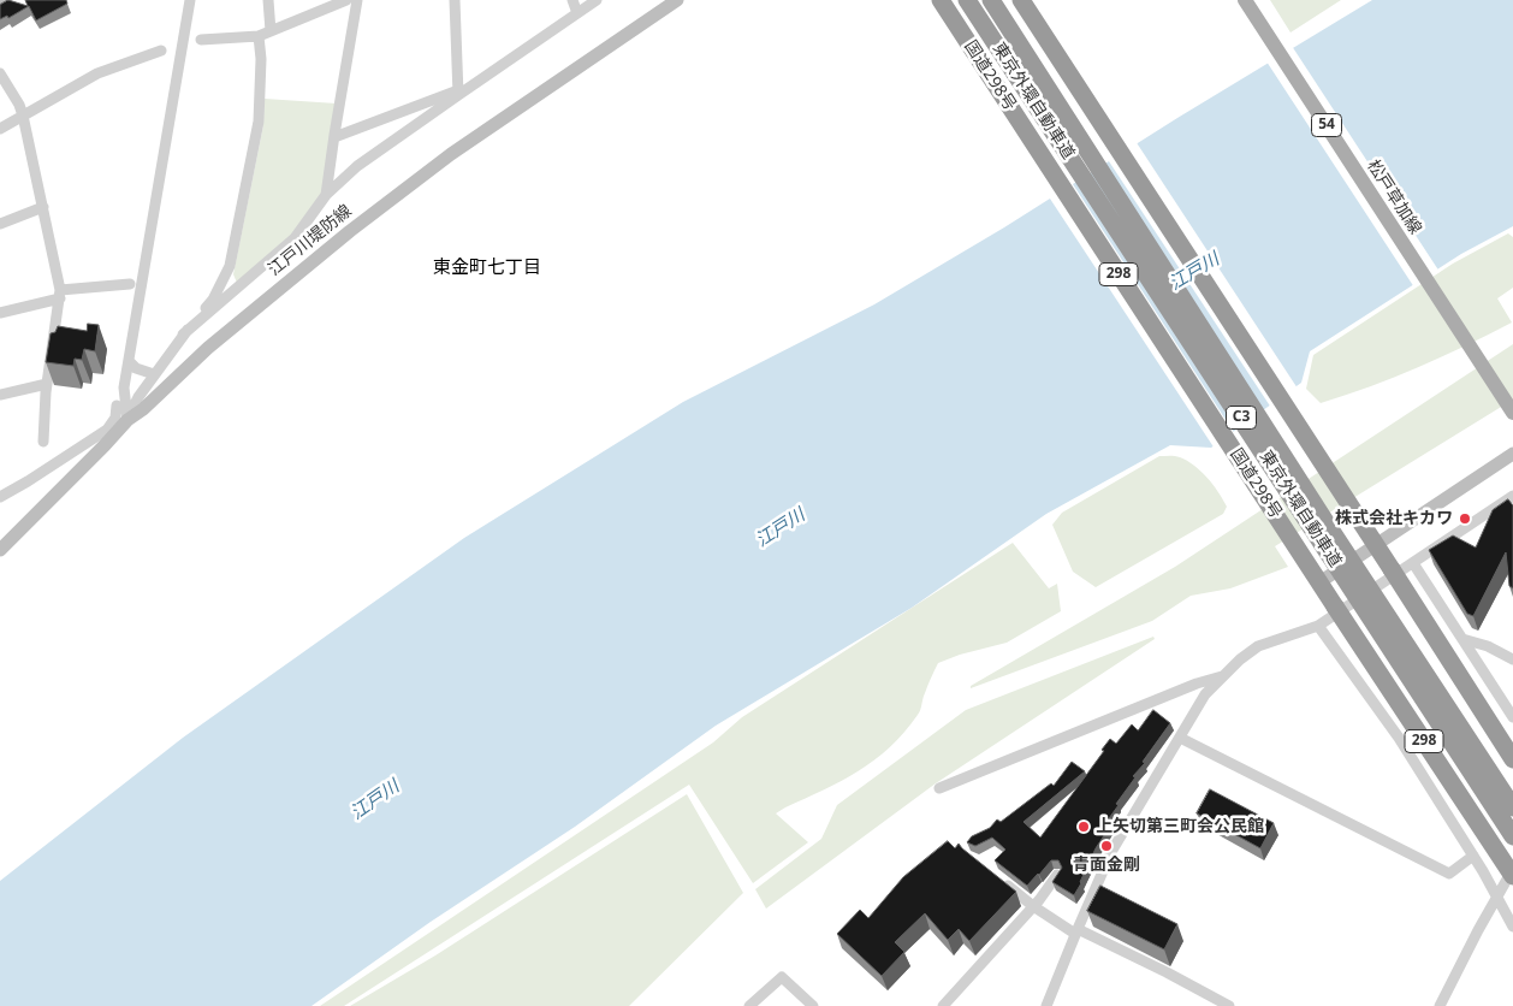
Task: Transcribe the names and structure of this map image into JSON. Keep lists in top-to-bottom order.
{
  "streets": {
    "highway": [
      "国道298号",
      "東京外環自動車道",
      "298",
      "C3"
    ],
    "main road": ["54", "松戸草加線", "江戸川堤防線"]
  },
  "districts": ["東金町七丁目"],
  "water": ["江戸川"],
  "places": ["株式会社キカワ", "上矢切第三町会公民館", "青面金剛"]
}
